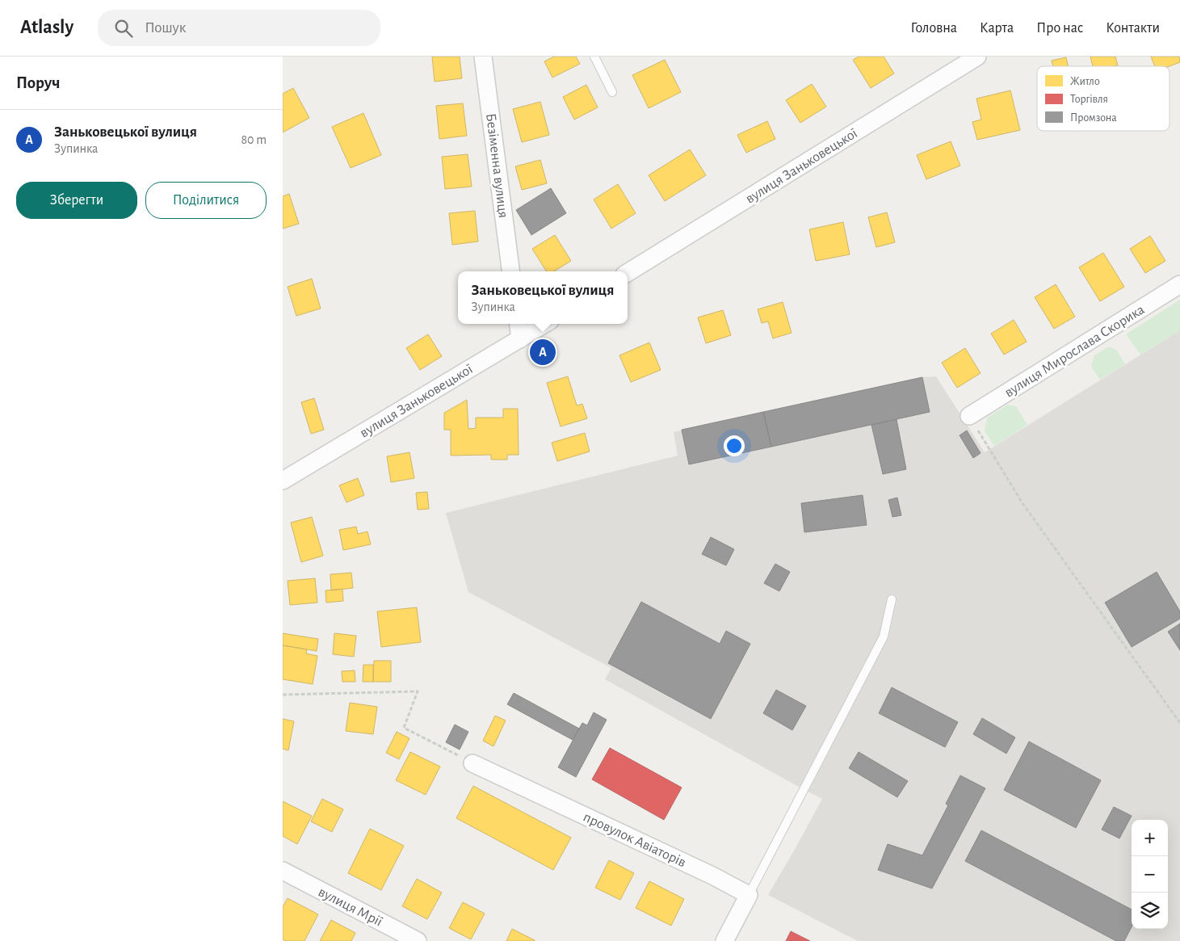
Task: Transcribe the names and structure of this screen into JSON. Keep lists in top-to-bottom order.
{
  "streets": {
    "street": [
      "Безіменна вулиця",
      "вулиця Заньковецької",
      "вулиця Мирослава Скорика",
      "провулок Авіаторів",
      "вулиця Мрії"
    ]
  },
  "legend": ["Житло", "Торгівля", "Промзона"],
  "page": {
    "header": "Atlasly",
    "search": "Пошук",
    "nav": [
      "Головна",
      "Карта",
      "Про нас",
      "Контакти"
    ],
    "heading": "Поруч",
    "list": [
      {
        "mark": "A",
        "name": "Заньковецької вулиця",
        "note": "Зупинка",
        "value": "80 m"
      }
    ],
    "buttons": ["Зберегти", "Поділитися"],
    "popup": ["Заньковецької вулиця", "Зупинка"],
    "pins": "A",
    "map_buttons": ["+", "−"]
  }
}
